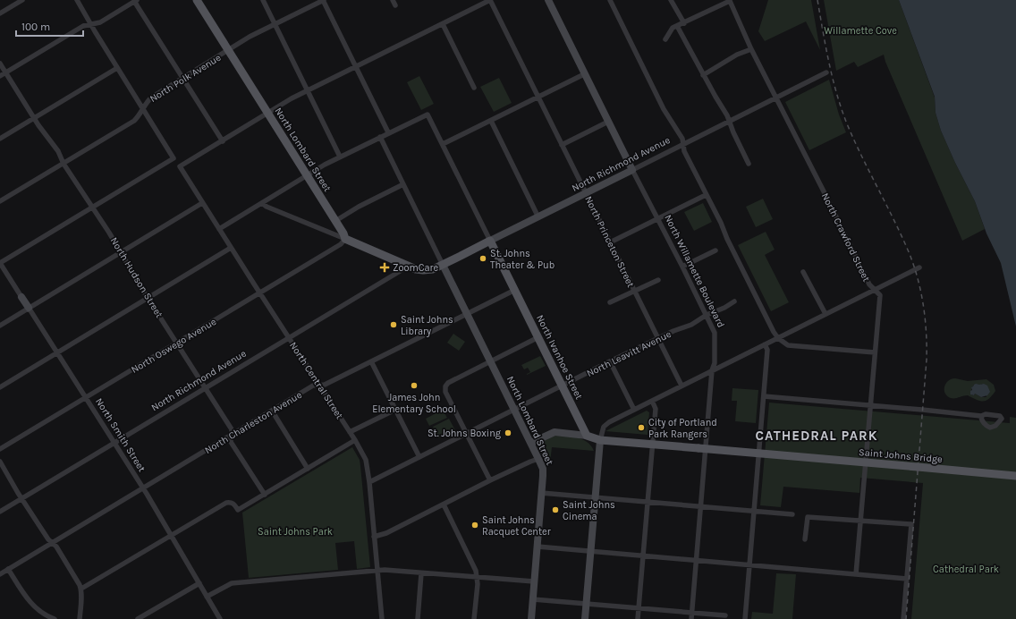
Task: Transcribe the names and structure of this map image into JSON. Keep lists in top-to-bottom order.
{
  "streets": {
    "main road": [
      "North Lombard Street",
      "North Richmond Avenue",
      "North Willamette Boulevard",
      "North Ivanhoe Street",
      "North Smith Street",
      "Saint Johns Bridge"
    ],
    "street": [
      "North Polk Avenue",
      "North Crawford Street",
      "North Princeton Street",
      "North Hudson Street",
      "North Oswego Avenue",
      "North Leavitt Avenue",
      "North Central Street",
      "North Charleston Avenue"
    ]
  },
  "crossings": [
    ["North Polk Avenue", "North Lombard Street"],
    ["North Polk Avenue", "North Hudson Street"],
    ["North Lombard Street", "North Richmond Avenue"],
    ["North Lombard Street", "North Oswego Avenue"],
    ["North Lombard Street", "North Leavitt Avenue"],
    ["North Lombard Street", "North Charleston Avenue"],
    ["North Richmond Avenue", "North Crawford Street"],
    ["North Richmond Avenue", "North Princeton Street"],
    ["North Richmond Avenue", "North Willamette Boulevard"],
    ["North Richmond Avenue", "North Hudson Street"],
    ["North Richmond Avenue", "North Ivanhoe Street"],
    ["North Richmond Avenue", "North Central Street"],
    ["North Richmond Avenue", "North Smith Street"],
    ["North Princeton Street", "North Leavitt Avenue"],
    ["North Willamette Boulevard", "North Leavitt Avenue"],
    ["North Hudson Street", "North Oswego Avenue"],
    ["North Hudson Street", "North Charleston Avenue"],
    ["North Oswego Avenue", "North Central Street"],
    ["North Oswego Avenue", "North Smith Street"],
    ["North Leavitt Avenue", "North Ivanhoe Street"],
    ["North Leavitt Avenue", "North Central Street"],
    ["North Ivanhoe Street", "North Charleston Avenue"],
    ["North Central Street", "North Charleston Avenue"],
    ["North Charleston Avenue", "North Smith Street"]
  ],
  "districts": ["CATHEDRAL PARK"],
  "parks": ["Willamette Cove", "Saint Johns Park", "Cathedral Park"],
  "places": {
    "other": [
      "St. Johns Theater & Pub",
      "Saint Johns Library",
      "James John Elementary School",
      "City of Portland Park Rangers",
      "St. Johns Boxing",
      "Saint Johns Cinema",
      "Saint Johns Racquet Center"
    ],
    "health": ["ZoomCare"]
  },
  "scale_bar": "100 m"
}
